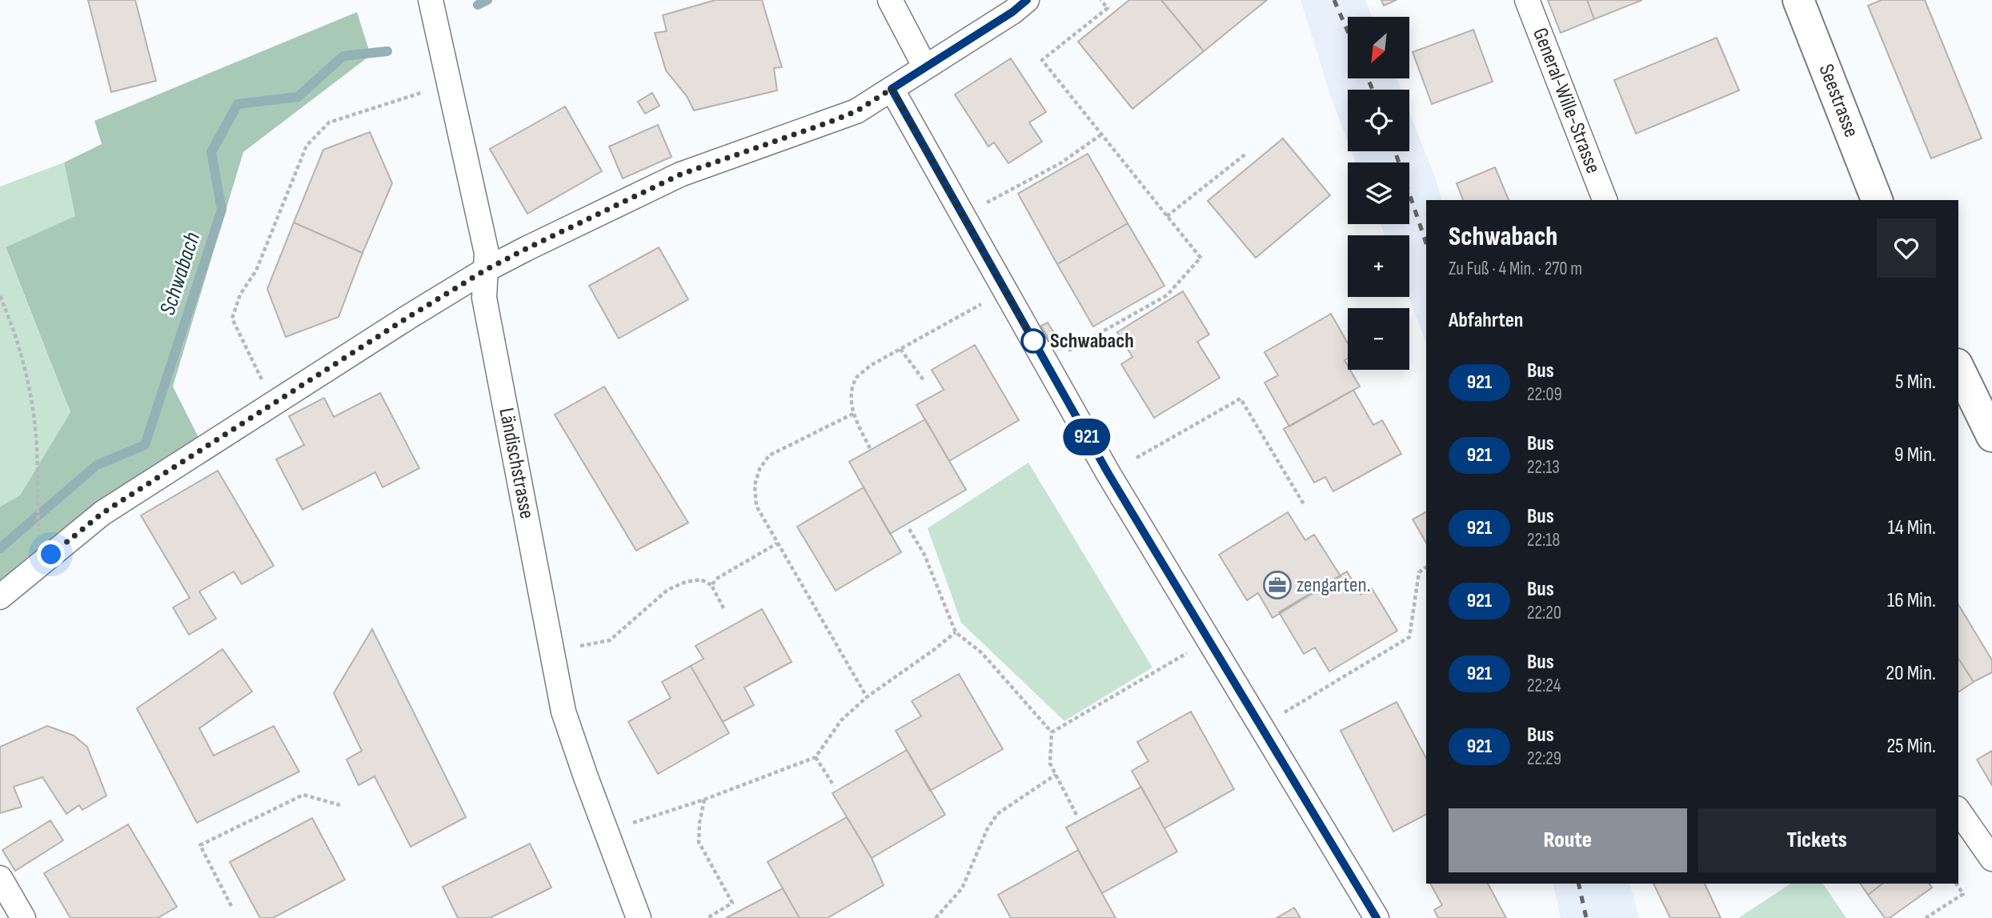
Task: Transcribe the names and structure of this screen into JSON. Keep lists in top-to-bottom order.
{
  "streets": {
    "main road": ["Seestrasse"],
    "street": ["General-Wille-Strasse", "Ländischstrasse"]
  },
  "water": ["Schwabach"],
  "places": {
    "other": ["Schwabach"],
    "office": ["zengarten."]
  },
  "lines": ["bus line 921"],
  "north": "bottom left",
  "page": {
    "on_map": "921",
    "map_buttons": ["+", "−"],
    "heading": [
      ["Schwabach", "Zu Fuß · 4 Min. · 270 m"],
      "Abfahrten"
    ],
    "list": [
      {
        "mark": "921",
        "name": "Bus",
        "note": "22:09",
        "value": "5 Min."
      },
      {
        "mark": "921",
        "name": "Bus",
        "note": "22:13",
        "value": "9 Min."
      },
      {
        "mark": "921",
        "name": "Bus",
        "note": "22:18",
        "value": "14 Min."
      },
      {
        "mark": "921",
        "name": "Bus",
        "note": "22:20",
        "value": "16 Min."
      },
      {
        "mark": "921",
        "name": "Bus",
        "note": "22:24",
        "value": "20 Min."
      },
      {
        "mark": "921",
        "name": "Bus",
        "note": "22:29",
        "value": "25 Min."
      }
    ],
    "buttons": ["Route", "Tickets"]
  }
}
